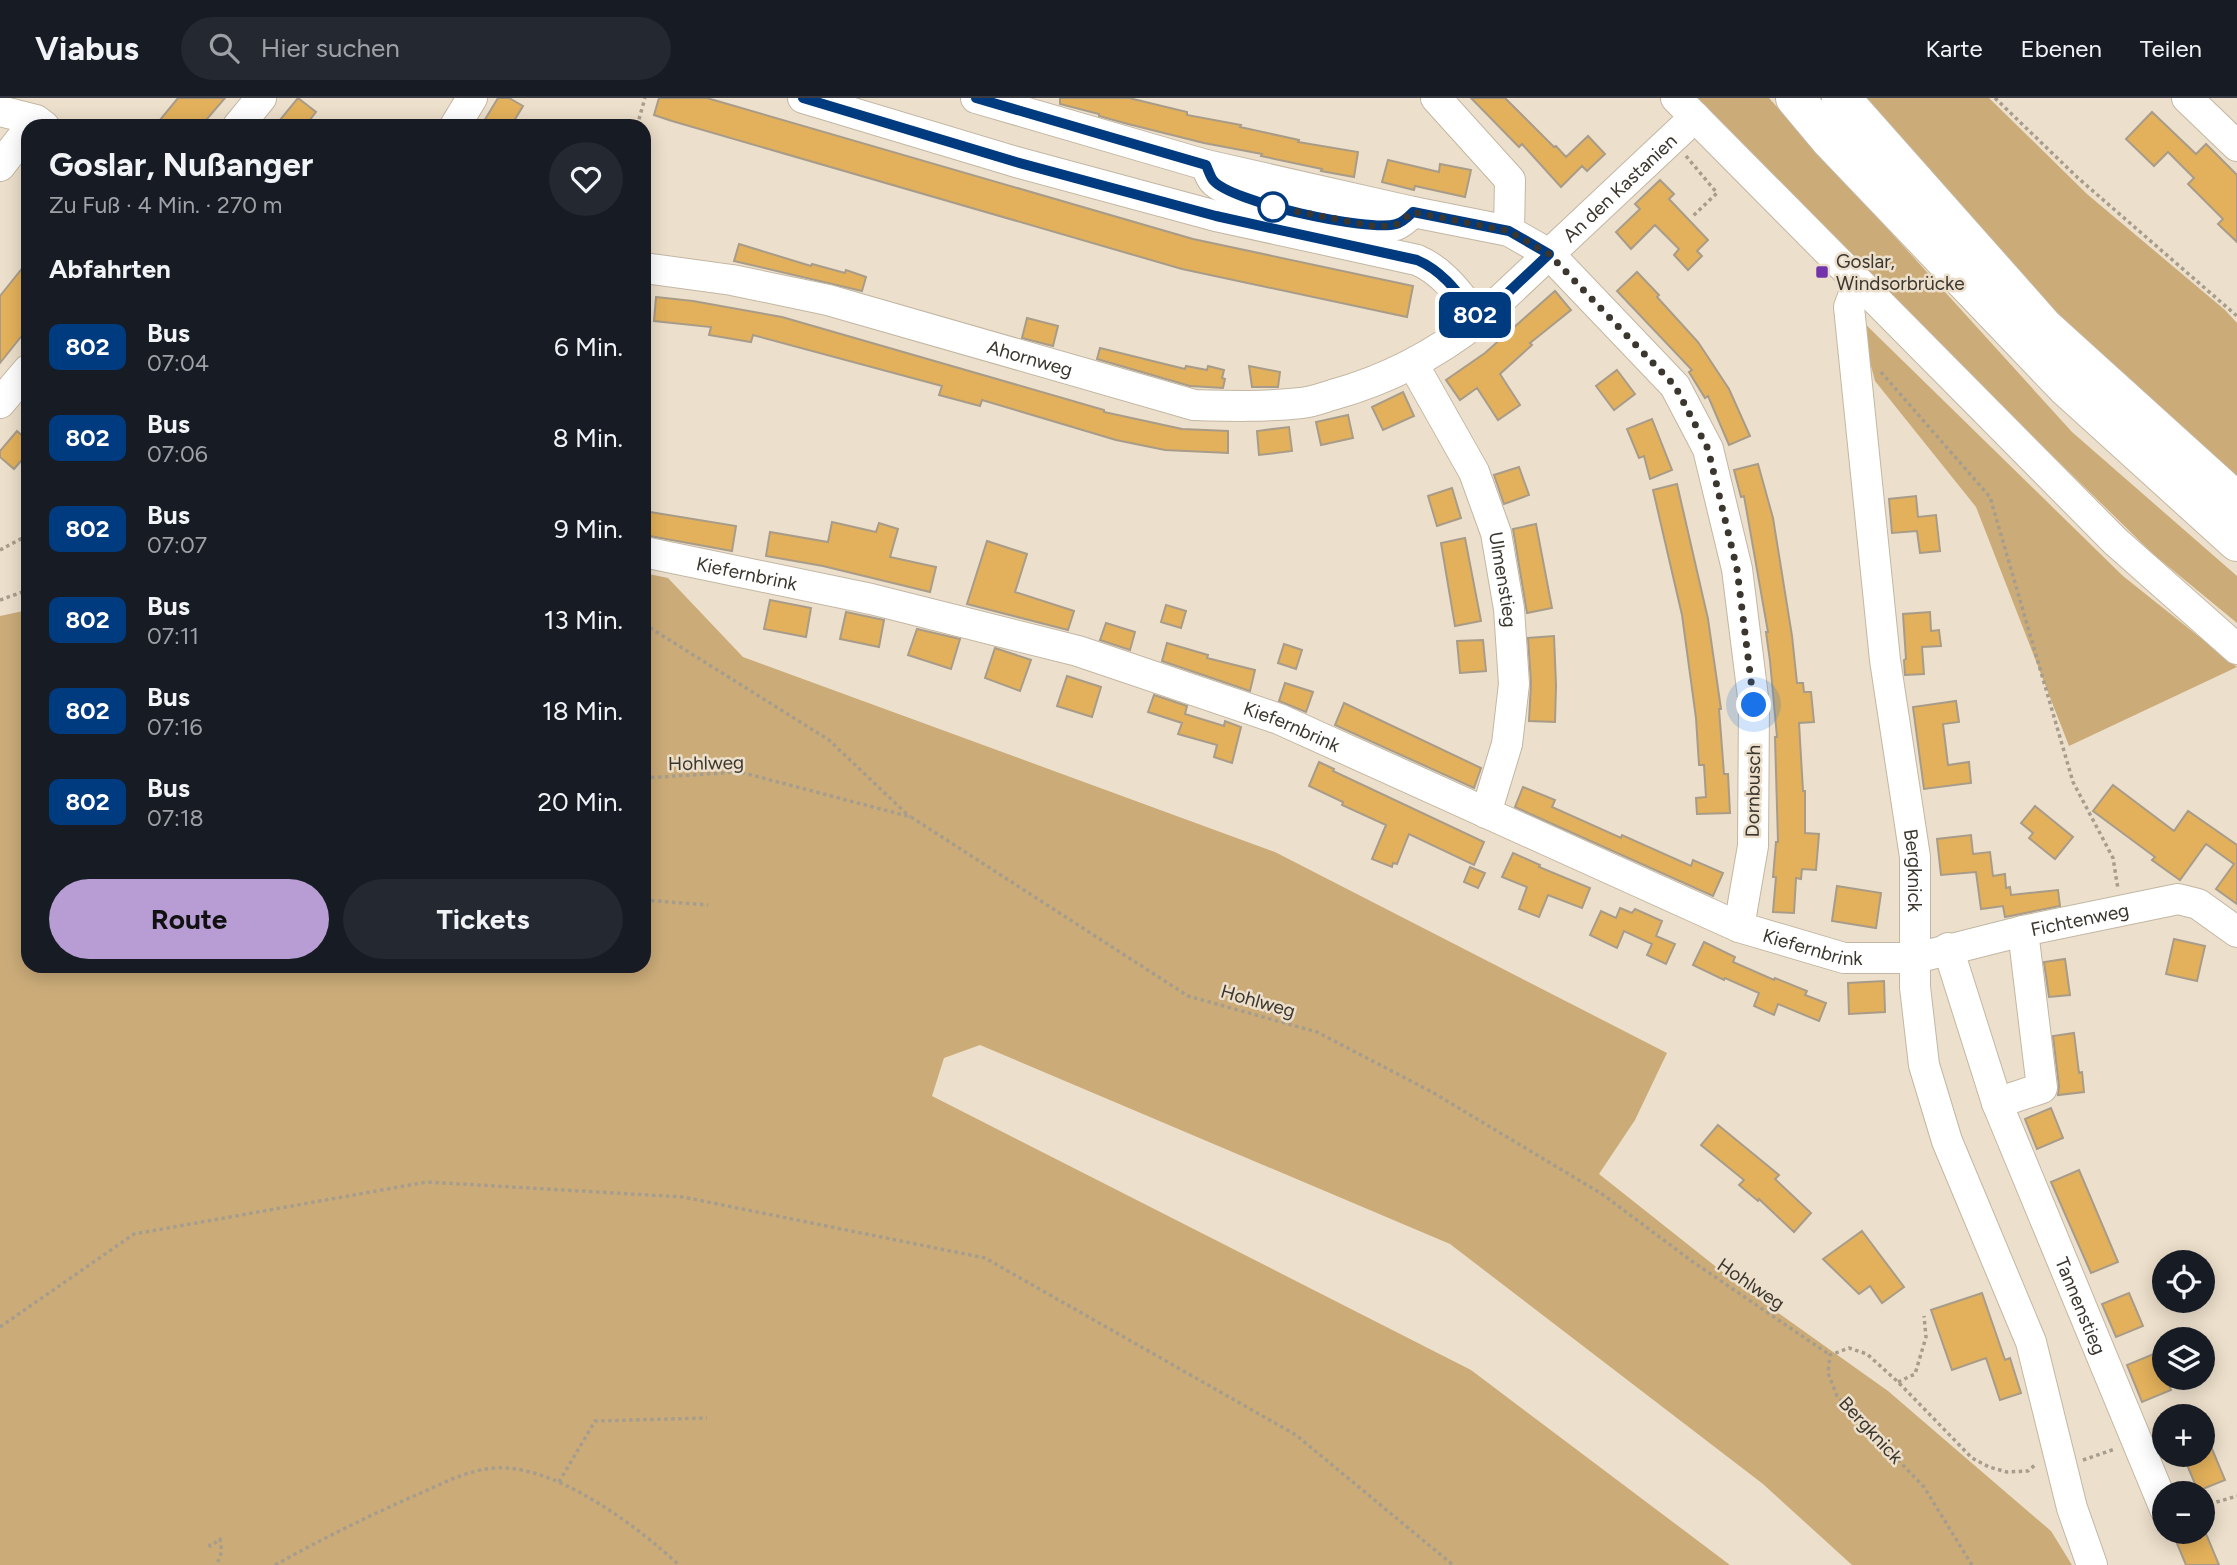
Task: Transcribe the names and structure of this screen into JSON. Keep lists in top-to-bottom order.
{
  "streets": {
    "street": [
      "An den Kastanien",
      "Ahornweg",
      "Kiefernbrink",
      "Ulmenstieg",
      "Dornbusch",
      "Bergknick",
      "Fichtenweg",
      "Tannenstieg"
    ],
    "path": ["Hohlweg"]
  },
  "crossings": [
    ["An den Kastanien", "Ahornweg"],
    ["An den Kastanien", "Ulmenstieg"],
    ["An den Kastanien", "Dornbusch"],
    ["Ahornweg", "Ulmenstieg"],
    ["Kiefernbrink", "Ulmenstieg"],
    ["Kiefernbrink", "Dornbusch"],
    ["Kiefernbrink", "Bergknick"],
    ["Kiefernbrink", "Fichtenweg"],
    ["Hohlweg", "Bergknick"],
    ["Bergknick", "Fichtenweg"],
    ["Fichtenweg", "Tannenstieg"]
  ],
  "places": {
    "transit": ["Goslar, Windsorbrücke"]
  },
  "lines": ["bus line 802"],
  "page": {
    "header": "Viabus",
    "search": "Hier suchen",
    "nav": ["Karte", "Ebenen", "Teilen"],
    "on_map": "802",
    "heading": [
      ["Goslar, Nußanger", "Zu Fuß · 4 Min. · 270 m"],
      "Abfahrten"
    ],
    "list": [
      {
        "mark": "802",
        "name": "Bus",
        "note": "07:04",
        "value": "6 Min."
      },
      {
        "mark": "802",
        "name": "Bus",
        "note": "07:06",
        "value": "8 Min."
      },
      {
        "mark": "802",
        "name": "Bus",
        "note": "07:07",
        "value": "9 Min."
      },
      {
        "mark": "802",
        "name": "Bus",
        "note": "07:11",
        "value": "13 Min."
      },
      {
        "mark": "802",
        "name": "Bus",
        "note": "07:16",
        "value": "18 Min."
      },
      {
        "mark": "802",
        "name": "Bus",
        "note": "07:18",
        "value": "20 Min."
      }
    ],
    "buttons": ["Route", "Tickets"],
    "map_buttons": ["+", "−"]
  }
}
